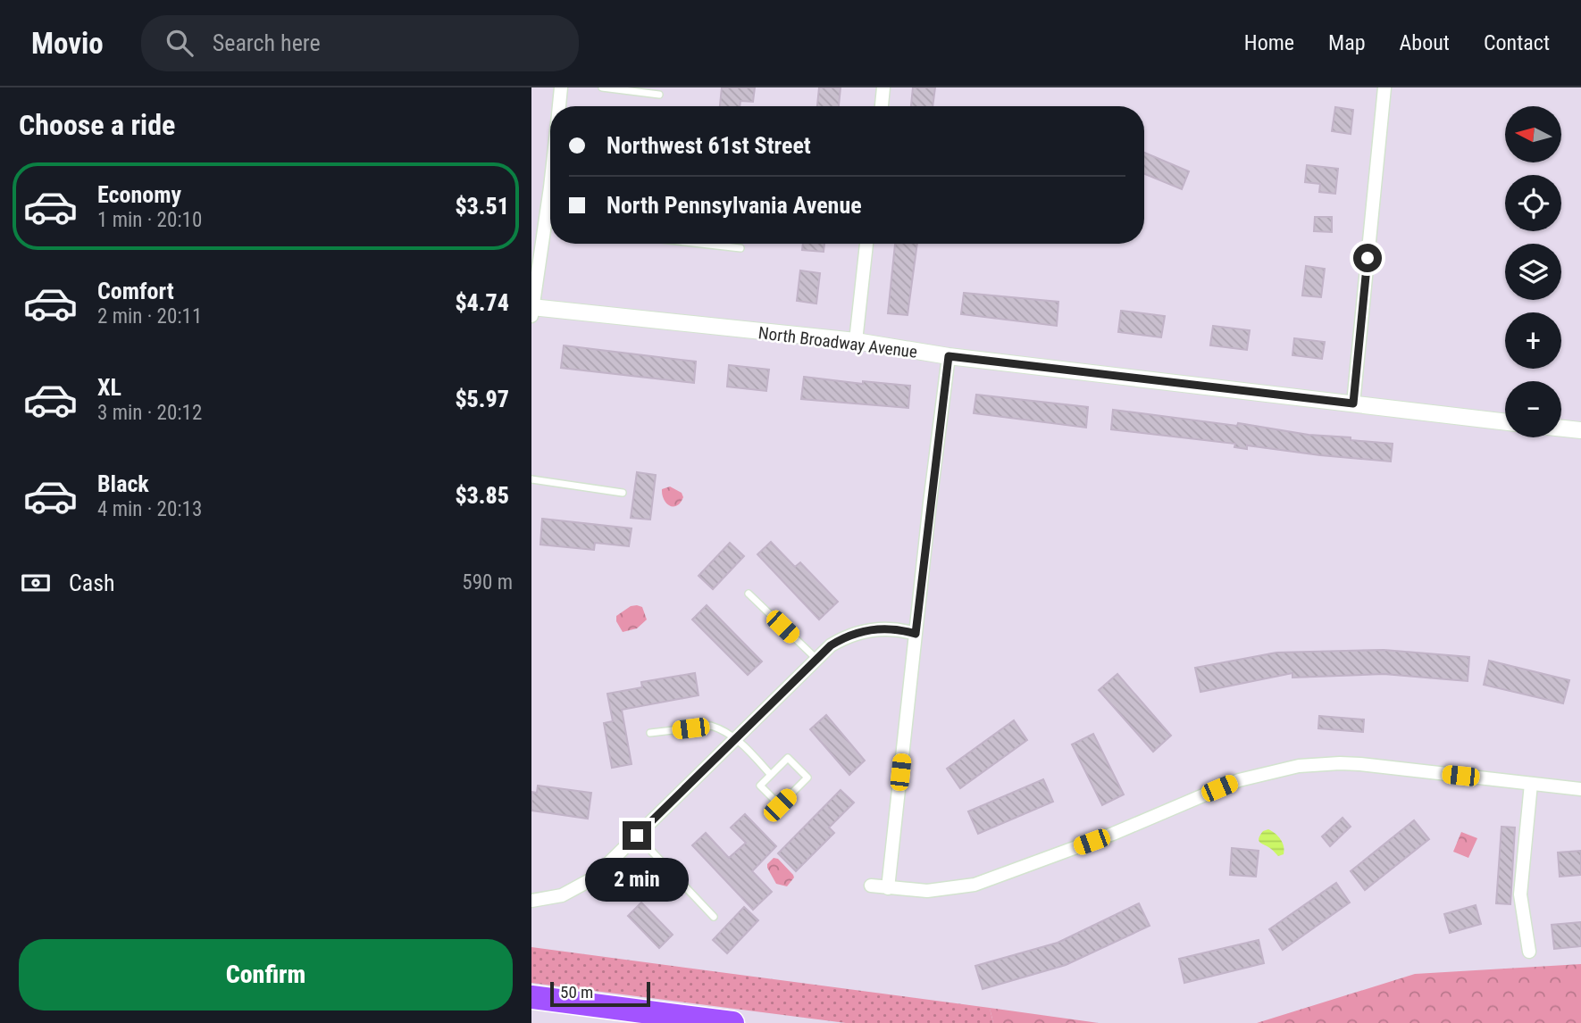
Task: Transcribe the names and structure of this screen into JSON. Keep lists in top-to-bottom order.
{
  "streets": {
    "street": ["North Broadway Avenue"]
  },
  "scale_bar": "50 m",
  "north": "left",
  "page": {
    "header": "Movio",
    "search": "Search here",
    "nav": [
      "Home",
      "Map",
      "About",
      "Contact"
    ],
    "heading": "Choose a ride",
    "map_buttons": ["+", "−"],
    "banner": ["Northwest 61st Street", "North Pennsylvania Avenue"],
    "list": [
      {
        "name": "Economy",
        "note": "1 min · 20:10",
        "value": "$3.51"
      },
      {
        "name": "Comfort",
        "note": "2 min · 20:11",
        "value": "$4.74"
      },
      {
        "name": "XL",
        "note": "3 min · 20:12",
        "value": "$5.97"
      },
      {
        "name": "Black",
        "note": "4 min · 20:13",
        "value": "$3.85"
      }
    ],
    "pay": ["Cash", "590 m"],
    "bubble": "2 min",
    "buttons": "Confirm",
    "scale": "50 m"
  }
}
